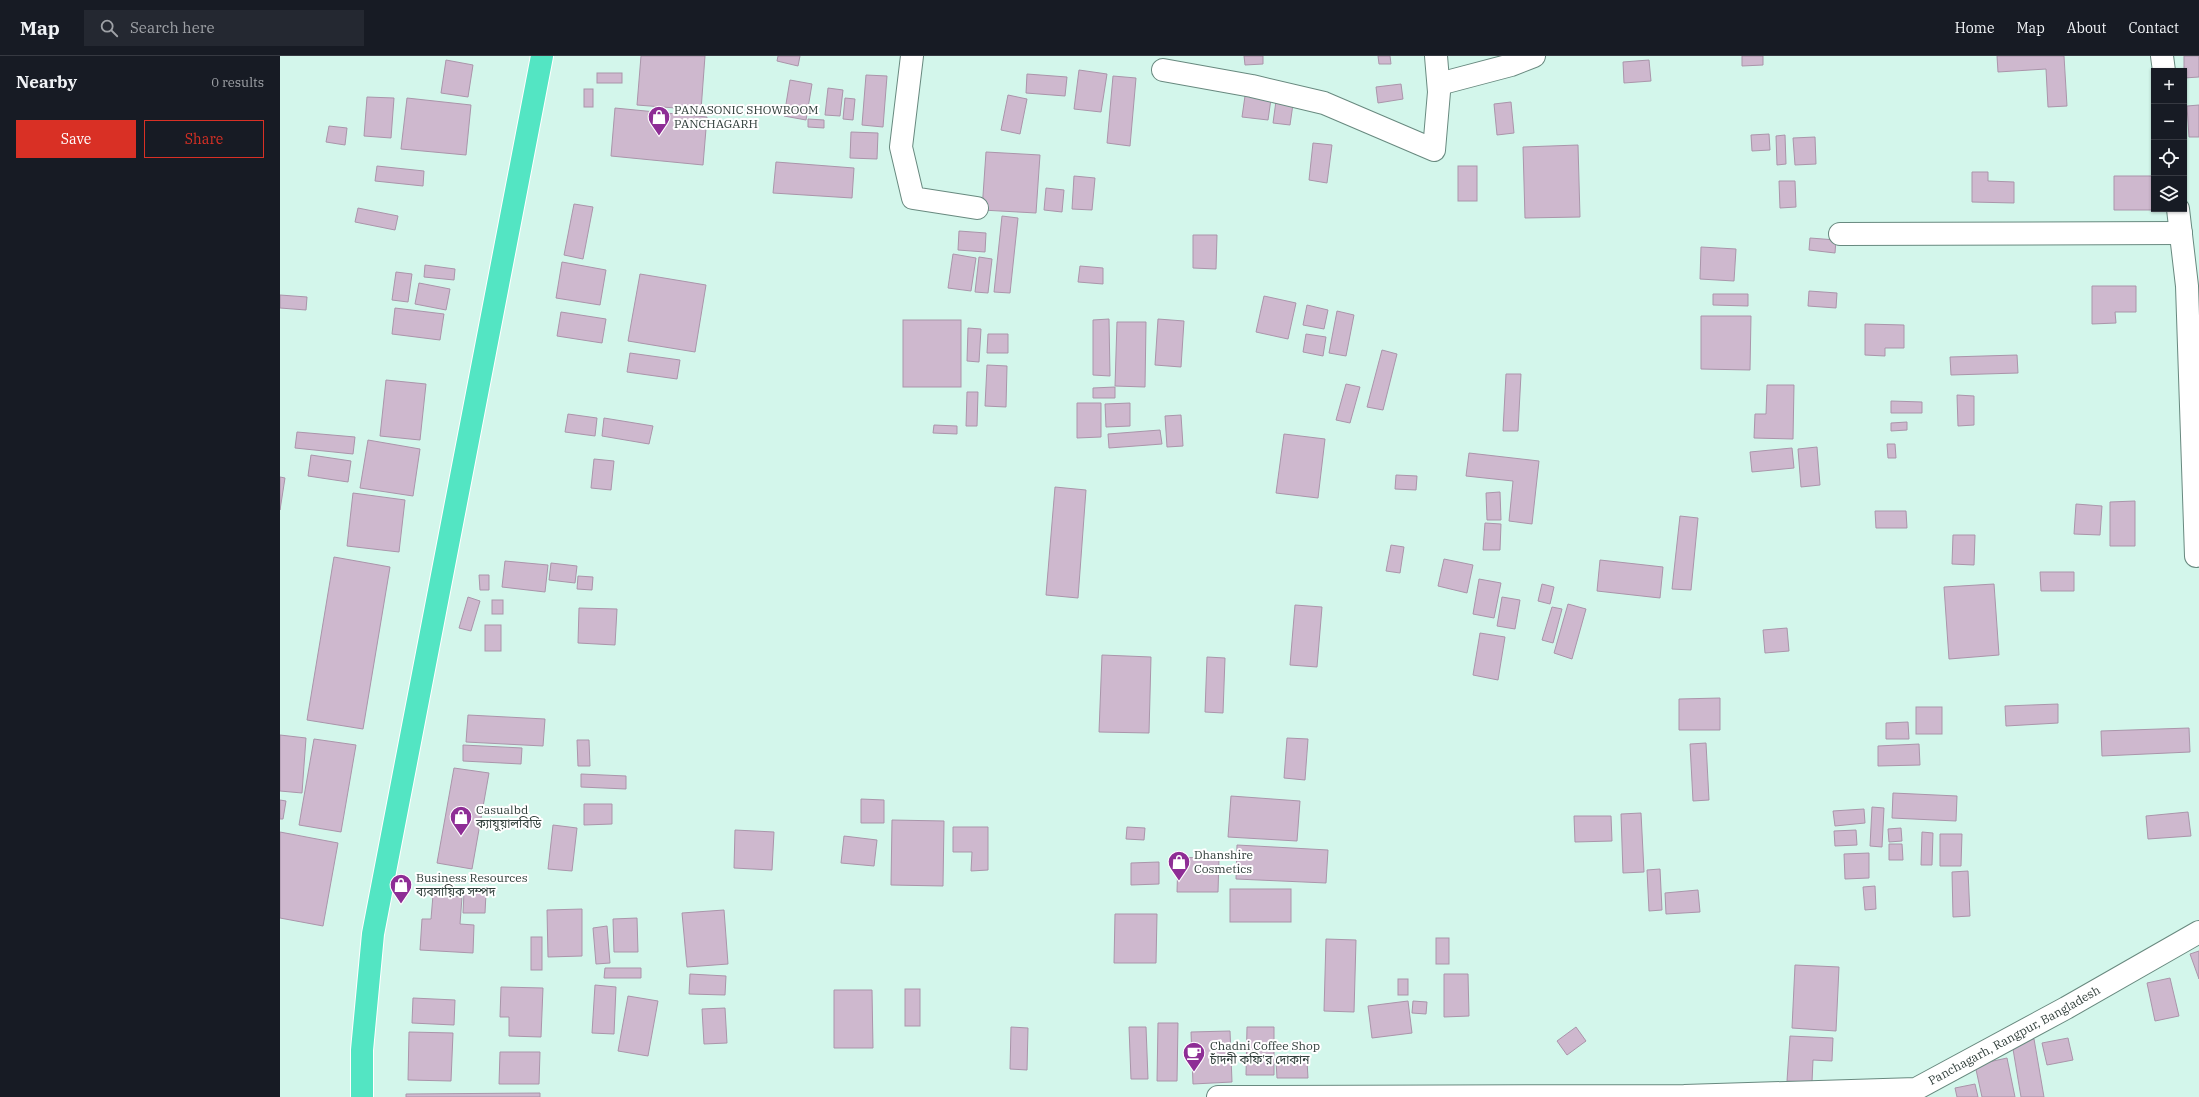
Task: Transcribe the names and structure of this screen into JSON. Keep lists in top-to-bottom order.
{
  "streets": {
    "street": ["Panchagarh, Rangpur, Bangladesh"]
  },
  "places": {
    "shop": [
      "PANASONIC SHOWROOM PANCHAGARH",
      "Casualbd ক্যাযুয়ালবিডি",
      "Dhanshire Cosmetics",
      "Business Resources ব্যবসায়িক সম্পদ"
    ],
    "cafe": ["Chadni Coffee Shop চাঁদনী কফি'র দোকান"]
  },
  "page": {
    "header": "Map",
    "search": "Search here",
    "nav": [
      "Home",
      "Map",
      "About",
      "Contact"
    ],
    "heading": ["Nearby", "0 results"],
    "map_buttons": ["+", "−"],
    "buttons": ["Save", "Share"]
  }
}
